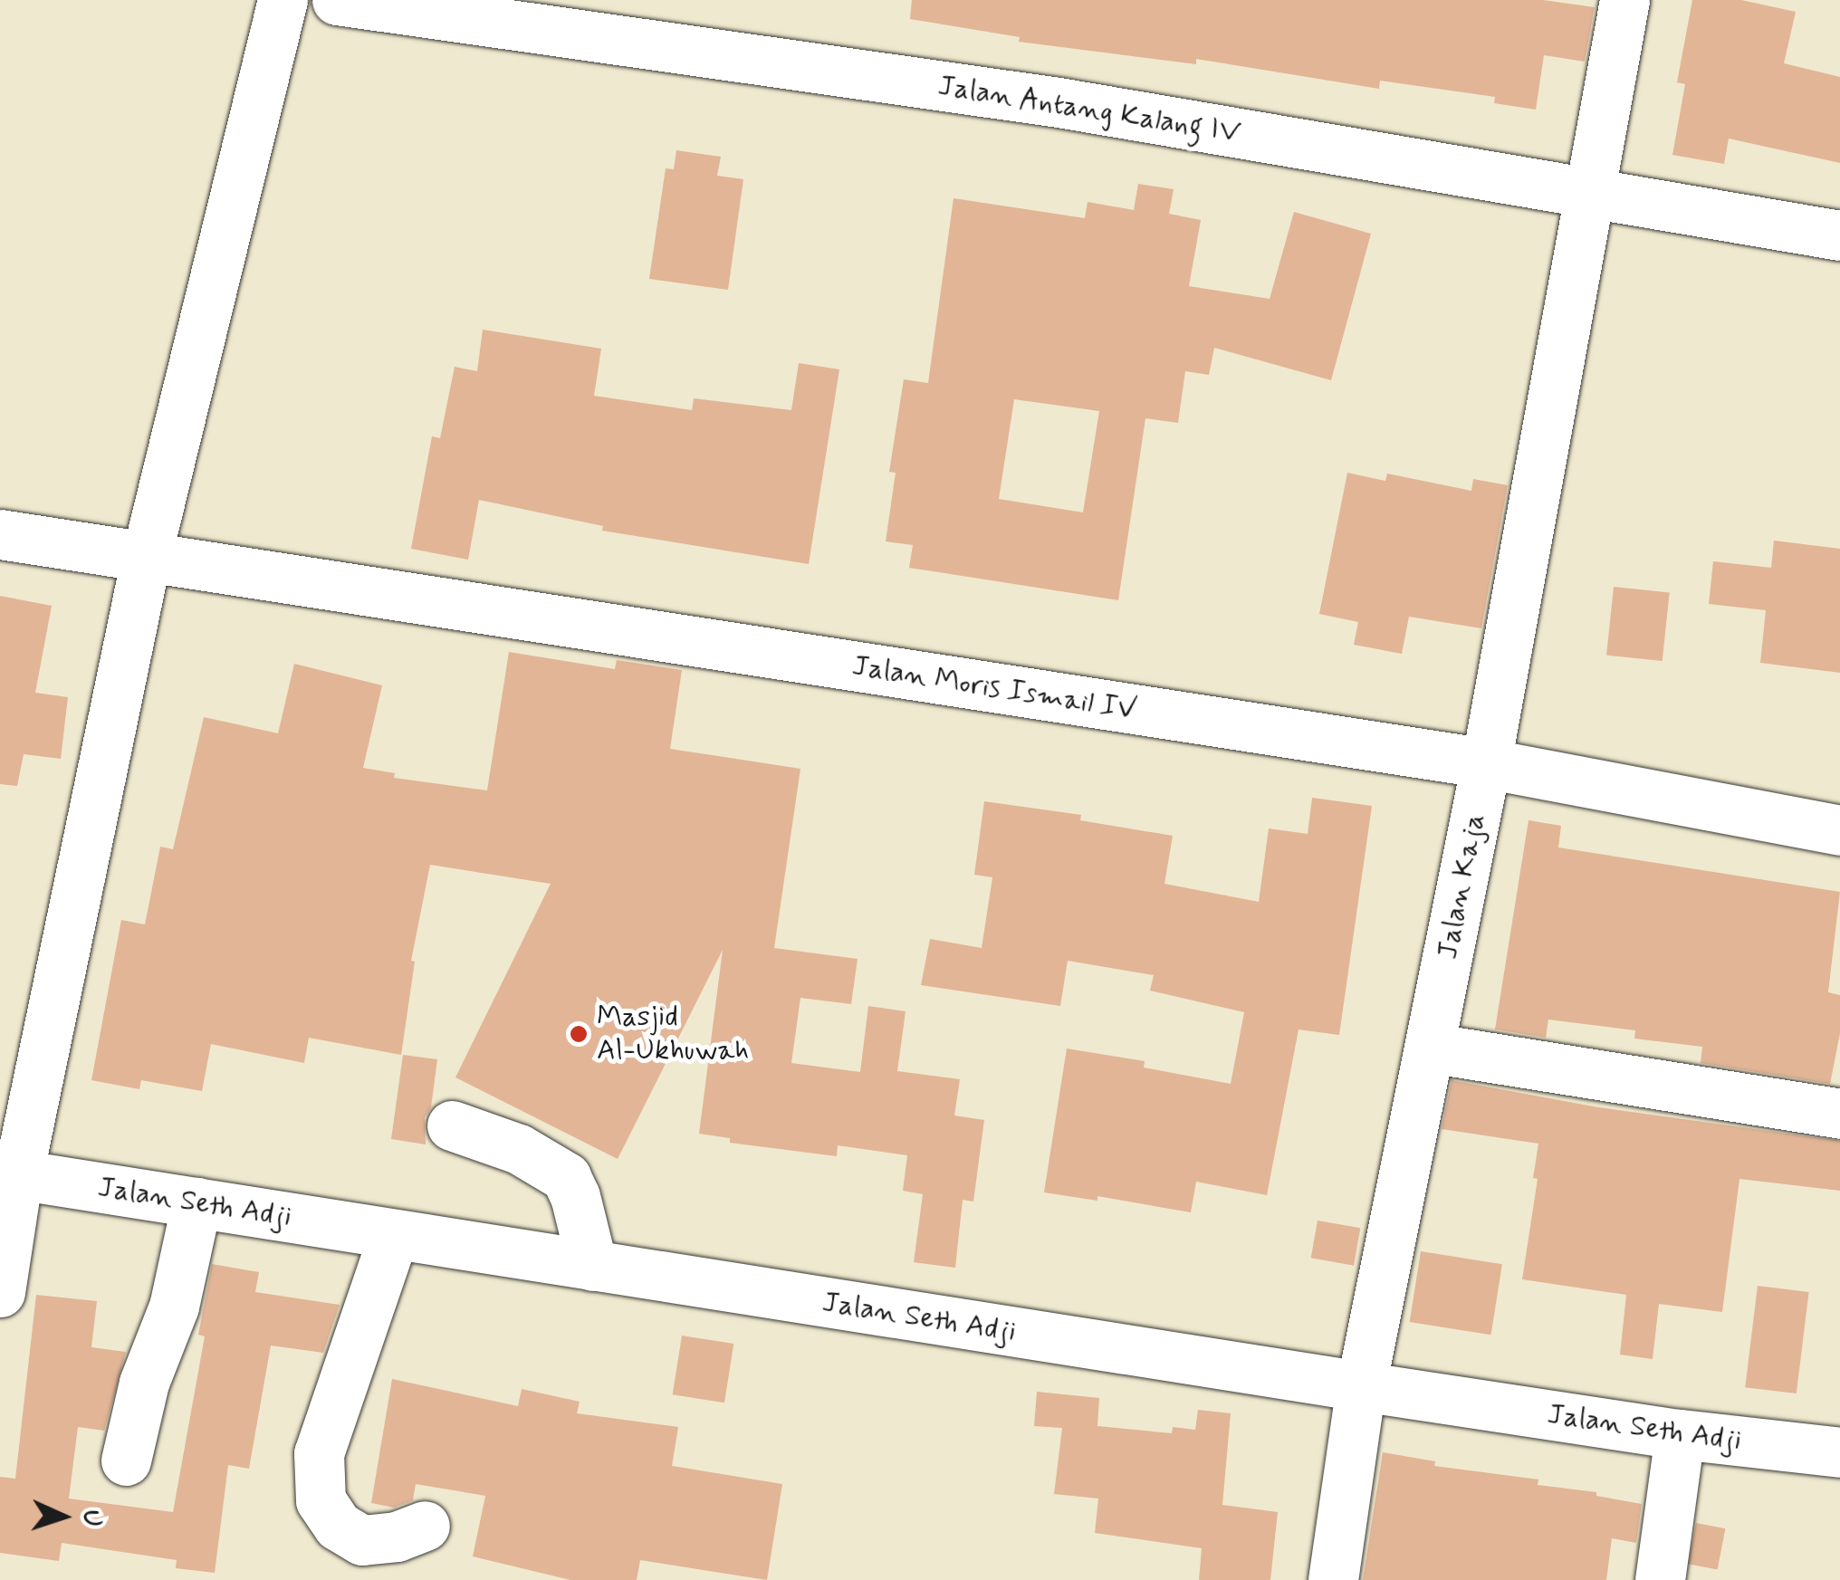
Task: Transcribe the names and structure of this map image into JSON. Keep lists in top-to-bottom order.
{
  "streets": {
    "street": [
      "Jalan Antang Kalang IV",
      "Jalan Moris Ismail IV",
      "Jalan Kaja",
      "Jalan Seth Adji"
    ]
  },
  "crossings": [
    ["Jalan Antang Kalang IV", "Jalan Kaja"],
    ["Jalan Moris Ismail IV", "Jalan Kaja"],
    ["Jalan Kaja", "Jalan Seth Adji"]
  ],
  "places": ["Masjid Al-Ukhuwah"],
  "north": "right"
}
